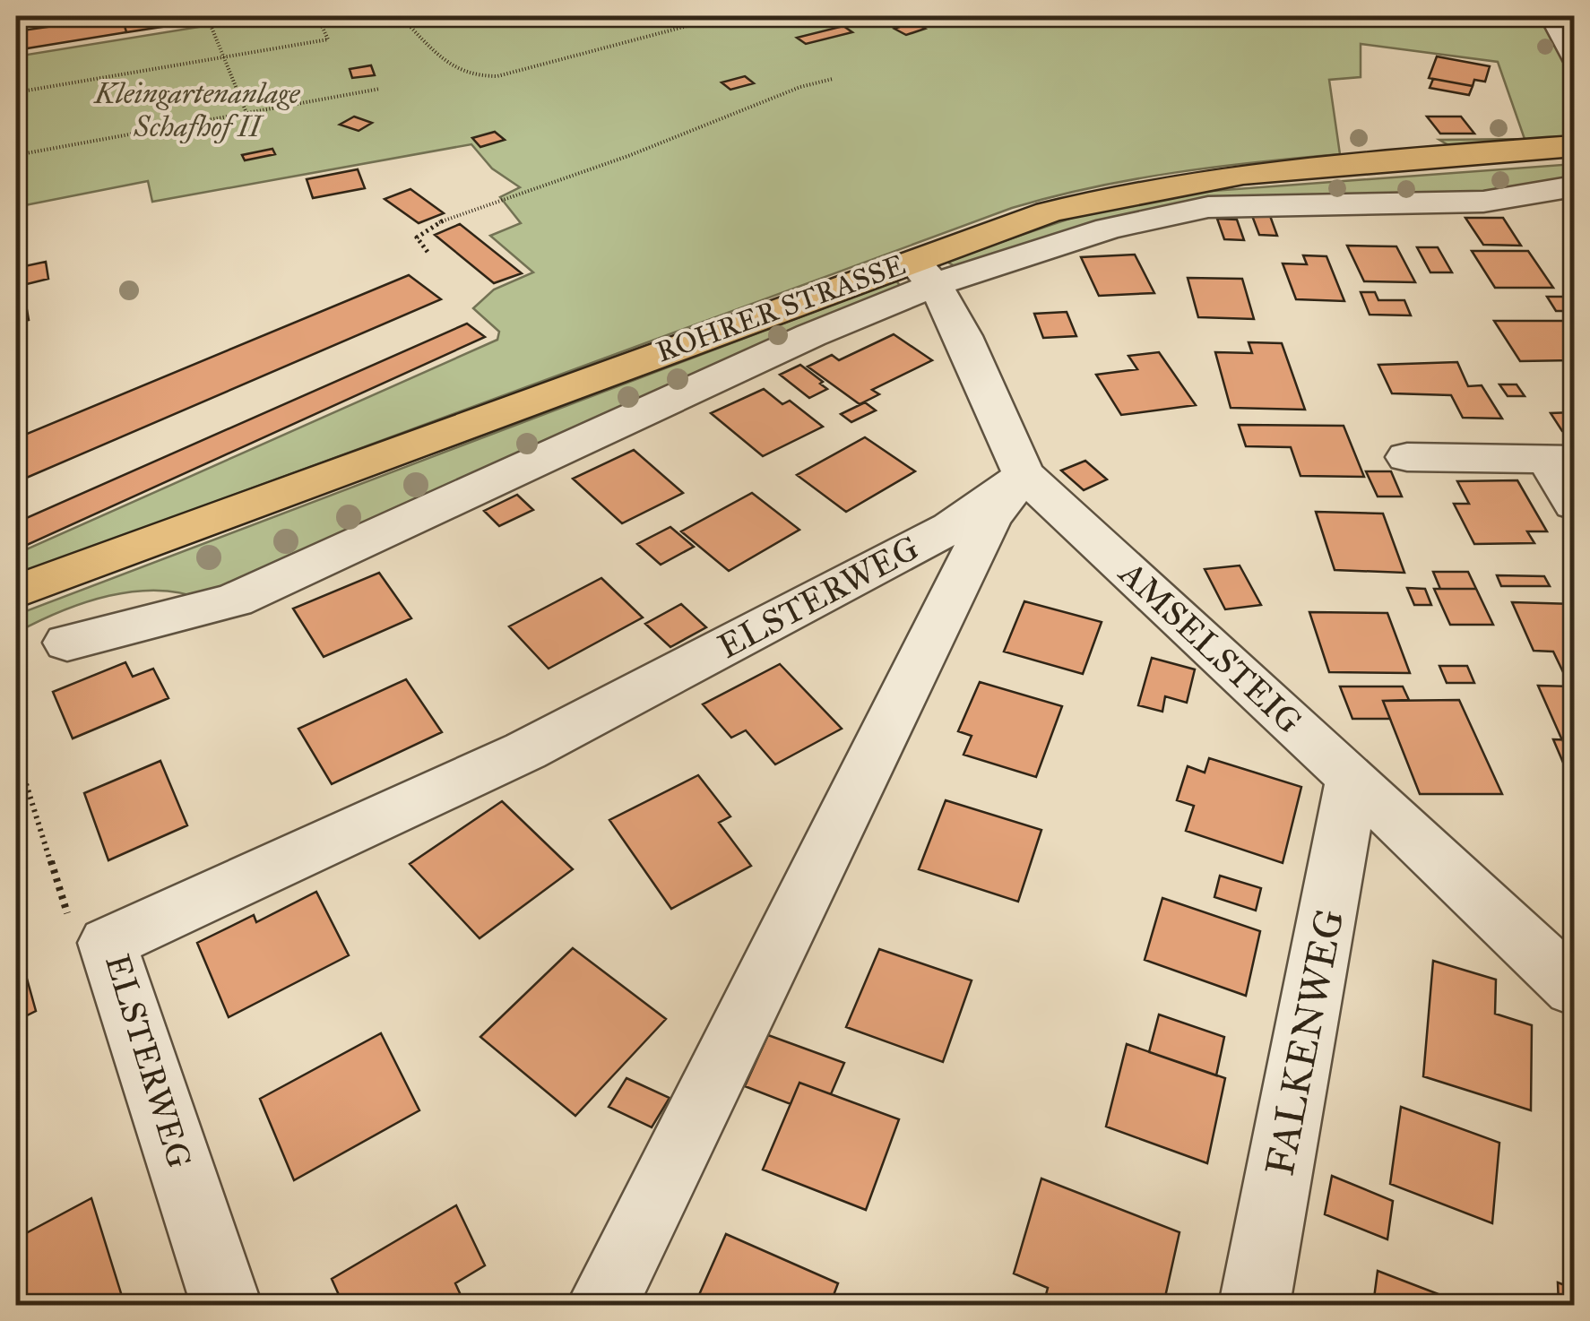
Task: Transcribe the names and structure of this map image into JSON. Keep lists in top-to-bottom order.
{
  "streets": {
    "main road": ["ROHRER STRASSE"],
    "street": ["ELSTERWEG", "AMSELSTEIG", "FALKENWEG"]
  },
  "crossings": [
    ["ROHRER STRASSE", "AMSELSTEIG"],
    ["ELSTERWEG", "AMSELSTEIG"],
    ["AMSELSTEIG", "FALKENWEG"]
  ],
  "parks": ["Kleingartenanlage Schafhof II"]
}
